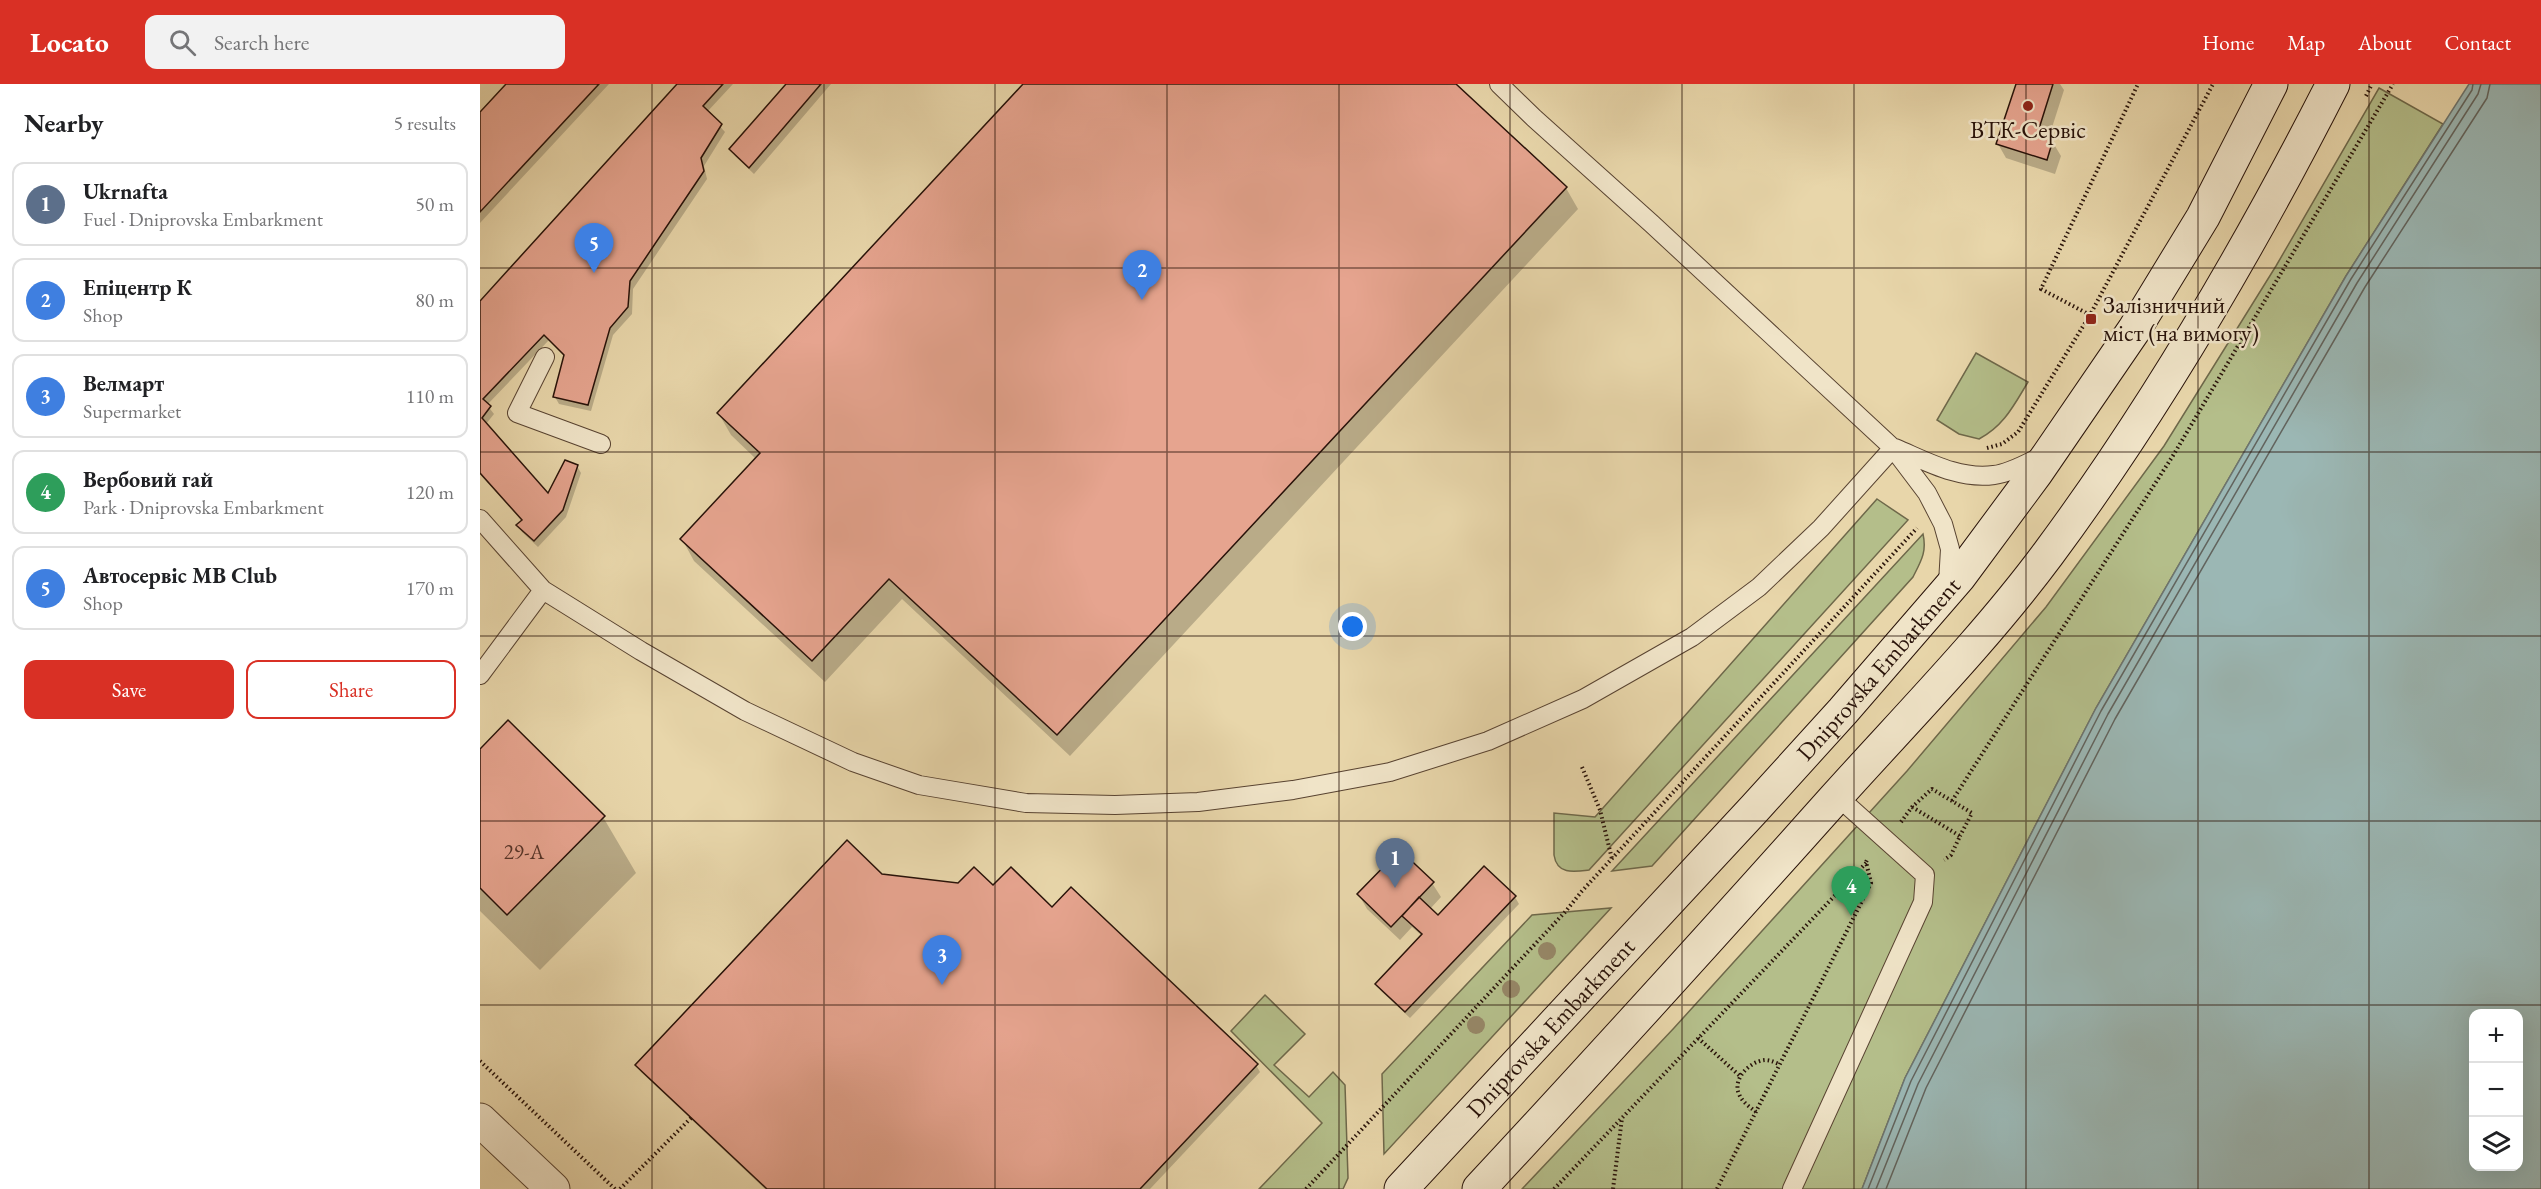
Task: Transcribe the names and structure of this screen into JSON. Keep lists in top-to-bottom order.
{
  "streets": {
    "main road": ["Dniprovska Embarkment"]
  },
  "places": {
    "other": ["ВТК-Сервіс"],
    "transit": ["Залізничний міст (на вимогу)"]
  },
  "house_numbers": ["29-А"],
  "page": {
    "header": "Locato",
    "search": "Search here",
    "nav": [
      "Home",
      "Map",
      "About",
      "Contact"
    ],
    "heading": ["Nearby", "5 results"],
    "list": [
      {
        "mark": "1",
        "name": "Ukrnafta",
        "note": "Fuel · Dniprovska Embarkment",
        "value": "50 m"
      },
      {
        "mark": "2",
        "name": "Епіцентр К",
        "note": "Shop",
        "value": "80 m"
      },
      {
        "mark": "3",
        "name": "Велмарт",
        "note": "Supermarket",
        "value": "110 m"
      },
      {
        "mark": "4",
        "name": "Вербовий гай",
        "note": "Park · Dniprovska Embarkment",
        "value": "120 m"
      },
      {
        "mark": "5",
        "name": "Автосервіс MB Club",
        "note": "Shop",
        "value": "170 m"
      }
    ],
    "pins": [
      "5",
      "2",
      "1",
      "4",
      "3"
    ],
    "buttons": ["Save", "Share"],
    "map_buttons": ["+", "−"]
  }
}
